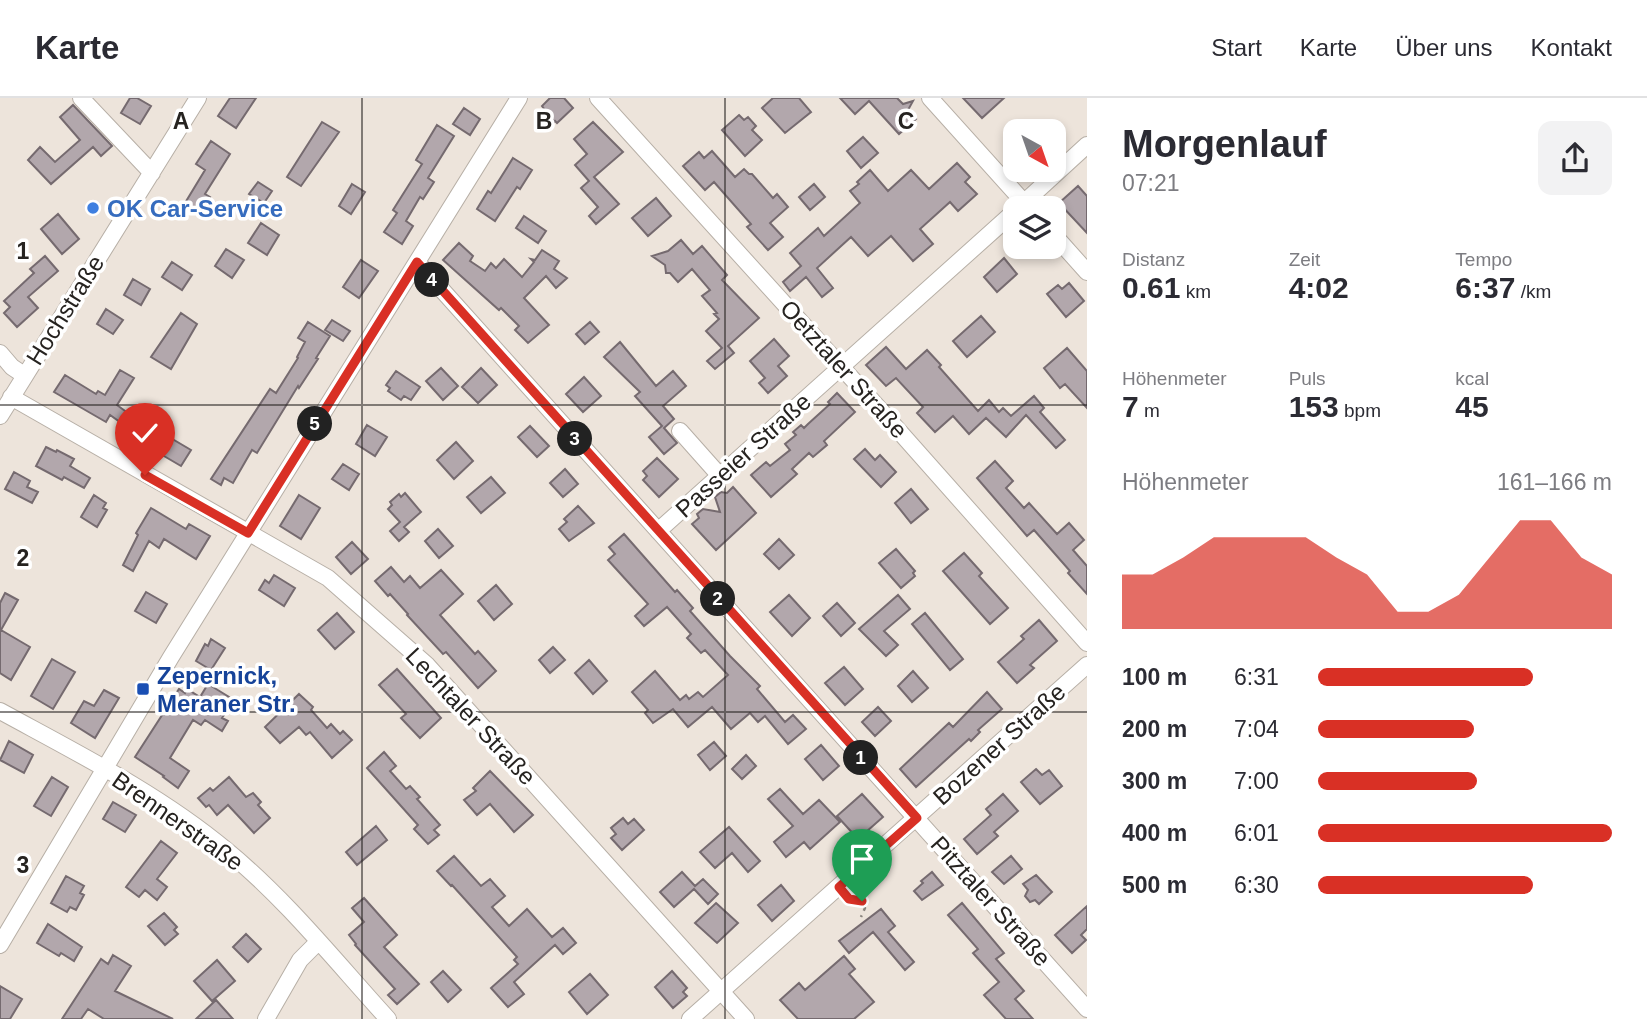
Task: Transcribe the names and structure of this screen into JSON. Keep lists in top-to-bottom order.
{
  "streets": {
    "street": [
      "Hochstraße",
      "Oetztaler Straße",
      "Passeier Straße",
      "Lechtaler Straße",
      "Bozener Straße",
      "Brennerstraße",
      "Pitztaler Straße"
    ]
  },
  "crossings": [
    ["Hochstraße", "Lechtaler Straße"],
    ["Oetztaler Straße", "Passeier Straße"],
    ["Passeier Straße", "Pitztaler Straße"],
    ["Lechtaler Straße", "Bozener Straße"],
    ["Bozener Straße", "Pitztaler Straße"]
  ],
  "places": {
    "other": ["OK Car-Service"],
    "transit": ["Zepernick, Meraner Str."]
  },
  "north": "bottom right",
  "page": {
    "header": "Karte",
    "nav": [
      "Start",
      "Karte",
      "Über uns",
      "Kontakt"
    ],
    "heading": ["Morgenlauf", "07:21"],
    "stats": [
      ["Distanz", "0.61 km"],
      ["Zeit", "4:02"],
      ["Tempo", "6:37 /km"],
      ["Höhenmeter", "7 m"],
      ["Puls", "153 bpm"],
      ["kcal", "45"]
    ],
    "pins": [
      "4",
      "5",
      "3",
      "2",
      "1"
    ],
    "chart": ["Höhenmeter", "161–166 m"],
    "list": [
      {
        "name": "100 m",
        "note": "6:31"
      },
      {
        "name": "200 m",
        "note": "7:04"
      },
      {
        "name": "300 m",
        "note": "7:00"
      },
      {
        "name": "400 m",
        "note": "6:01"
      },
      {
        "name": "500 m",
        "note": "6:30"
      }
    ]
  },
  "grid": {
    "columns": ["A", "B", "C"],
    "rows": ["1", "2", "3"]
  }
}
